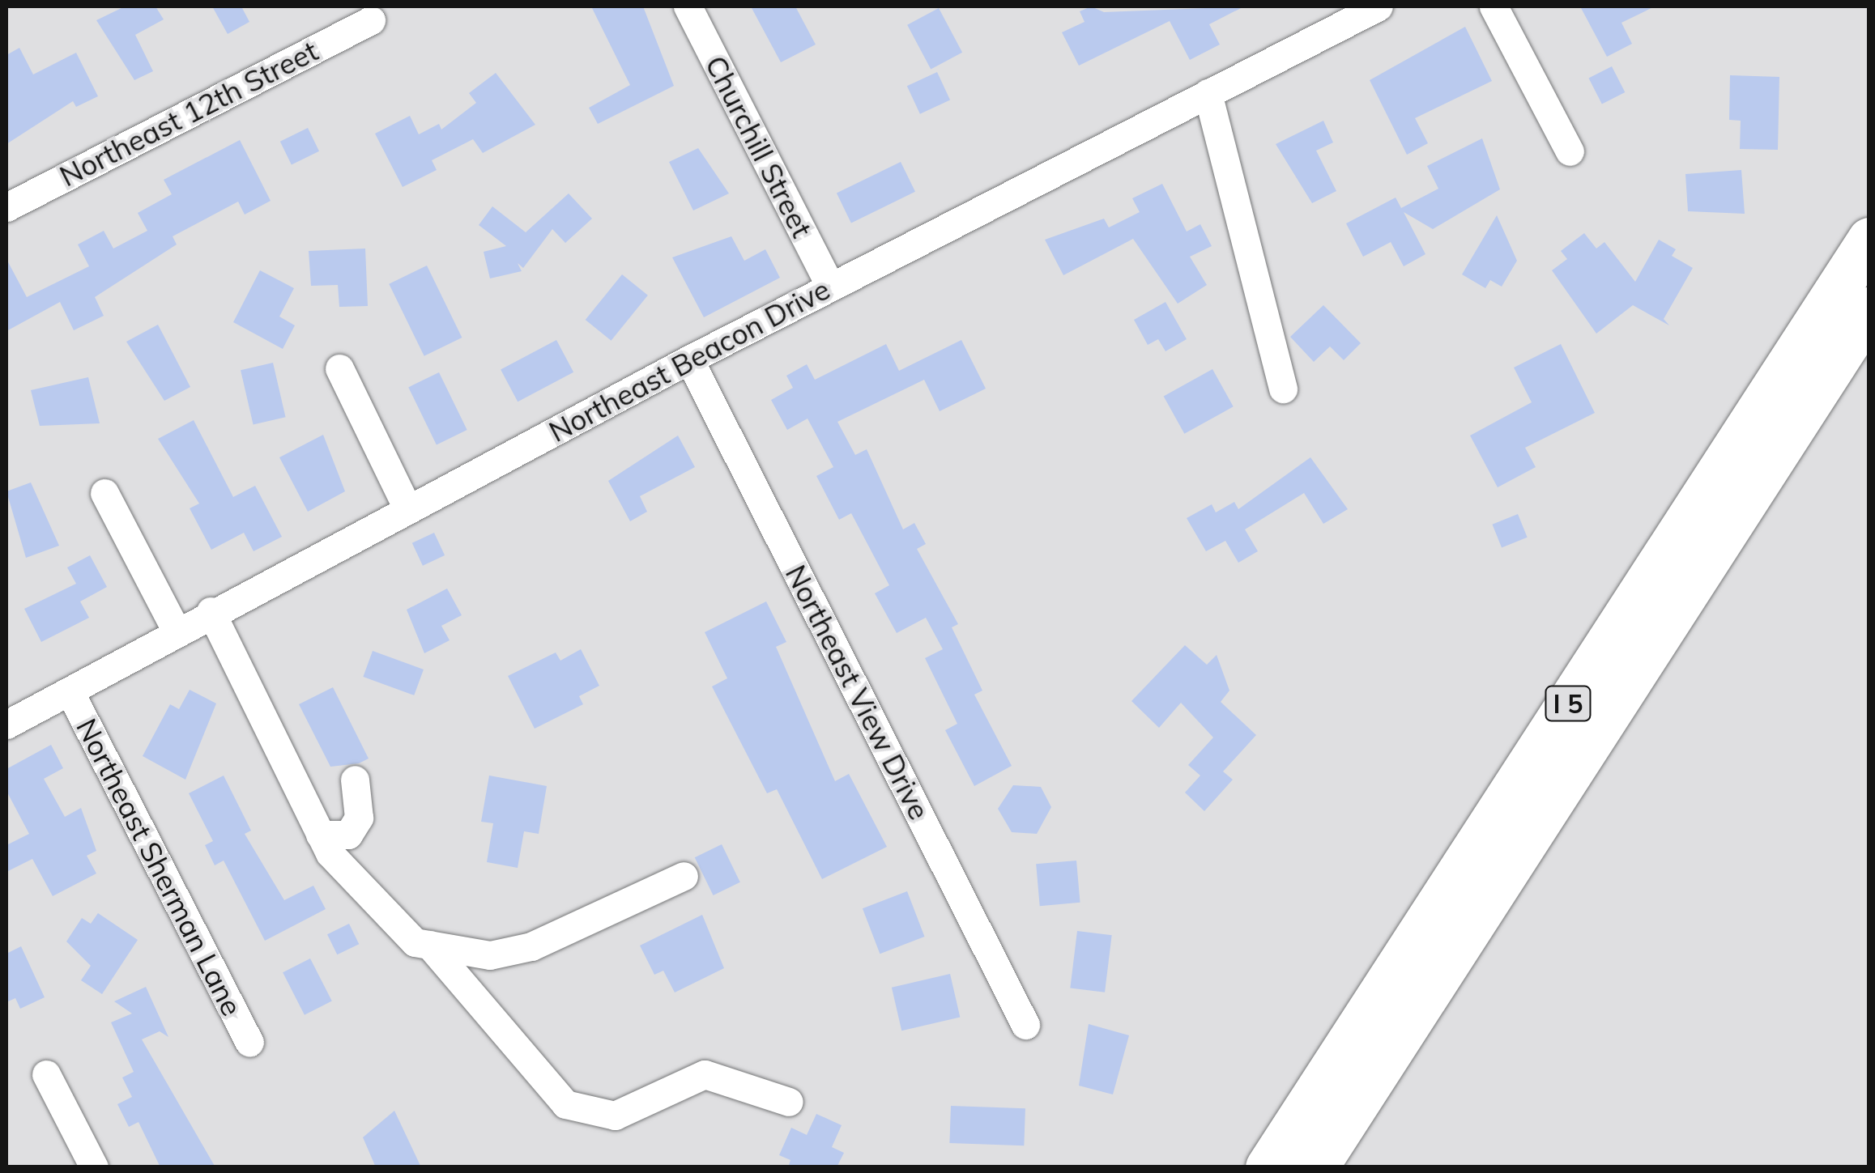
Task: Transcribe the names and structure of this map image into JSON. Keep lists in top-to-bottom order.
{
  "streets": {
    "highway": ["I 5"],
    "street": [
      "Northeast 12th Street",
      "Churchill Street",
      "Northeast Beacon Drive",
      "Northeast View Drive",
      "Northeast Sherman Lane"
    ]
  },
  "crossings": [
    ["Churchill Street", "Northeast Beacon Drive"],
    ["Northeast Beacon Drive", "Northeast View Drive"],
    ["Northeast Beacon Drive", "Northeast Sherman Lane"]
  ]
}
